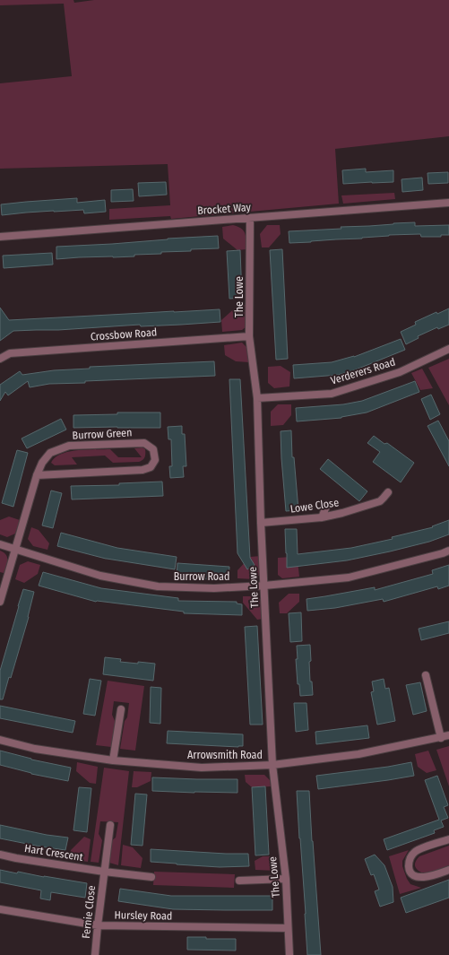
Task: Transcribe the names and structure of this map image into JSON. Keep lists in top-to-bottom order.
{
  "streets": {
    "street": [
      "Brocket Way",
      "The Lowe",
      "Crossbow Road",
      "Verderers Road",
      "Burrow Green",
      "Lowe Close",
      "Burrow Road",
      "Arrowsmith Road",
      "Hart Crescent",
      "Fernie Close",
      "Hursley Road"
    ]
  },
  "crossings": [
    ["Brocket Way", "The Lowe"],
    ["The Lowe", "Crossbow Road"],
    ["The Lowe", "Verderers Road"],
    ["The Lowe", "Lowe Close"],
    ["The Lowe", "Burrow Road"],
    ["The Lowe", "Arrowsmith Road"],
    ["The Lowe", "Hursley Road"],
    ["Burrow Green", "Burrow Road"],
    ["Hart Crescent", "Fernie Close"],
    ["Fernie Close", "Hursley Road"]
  ]
}
